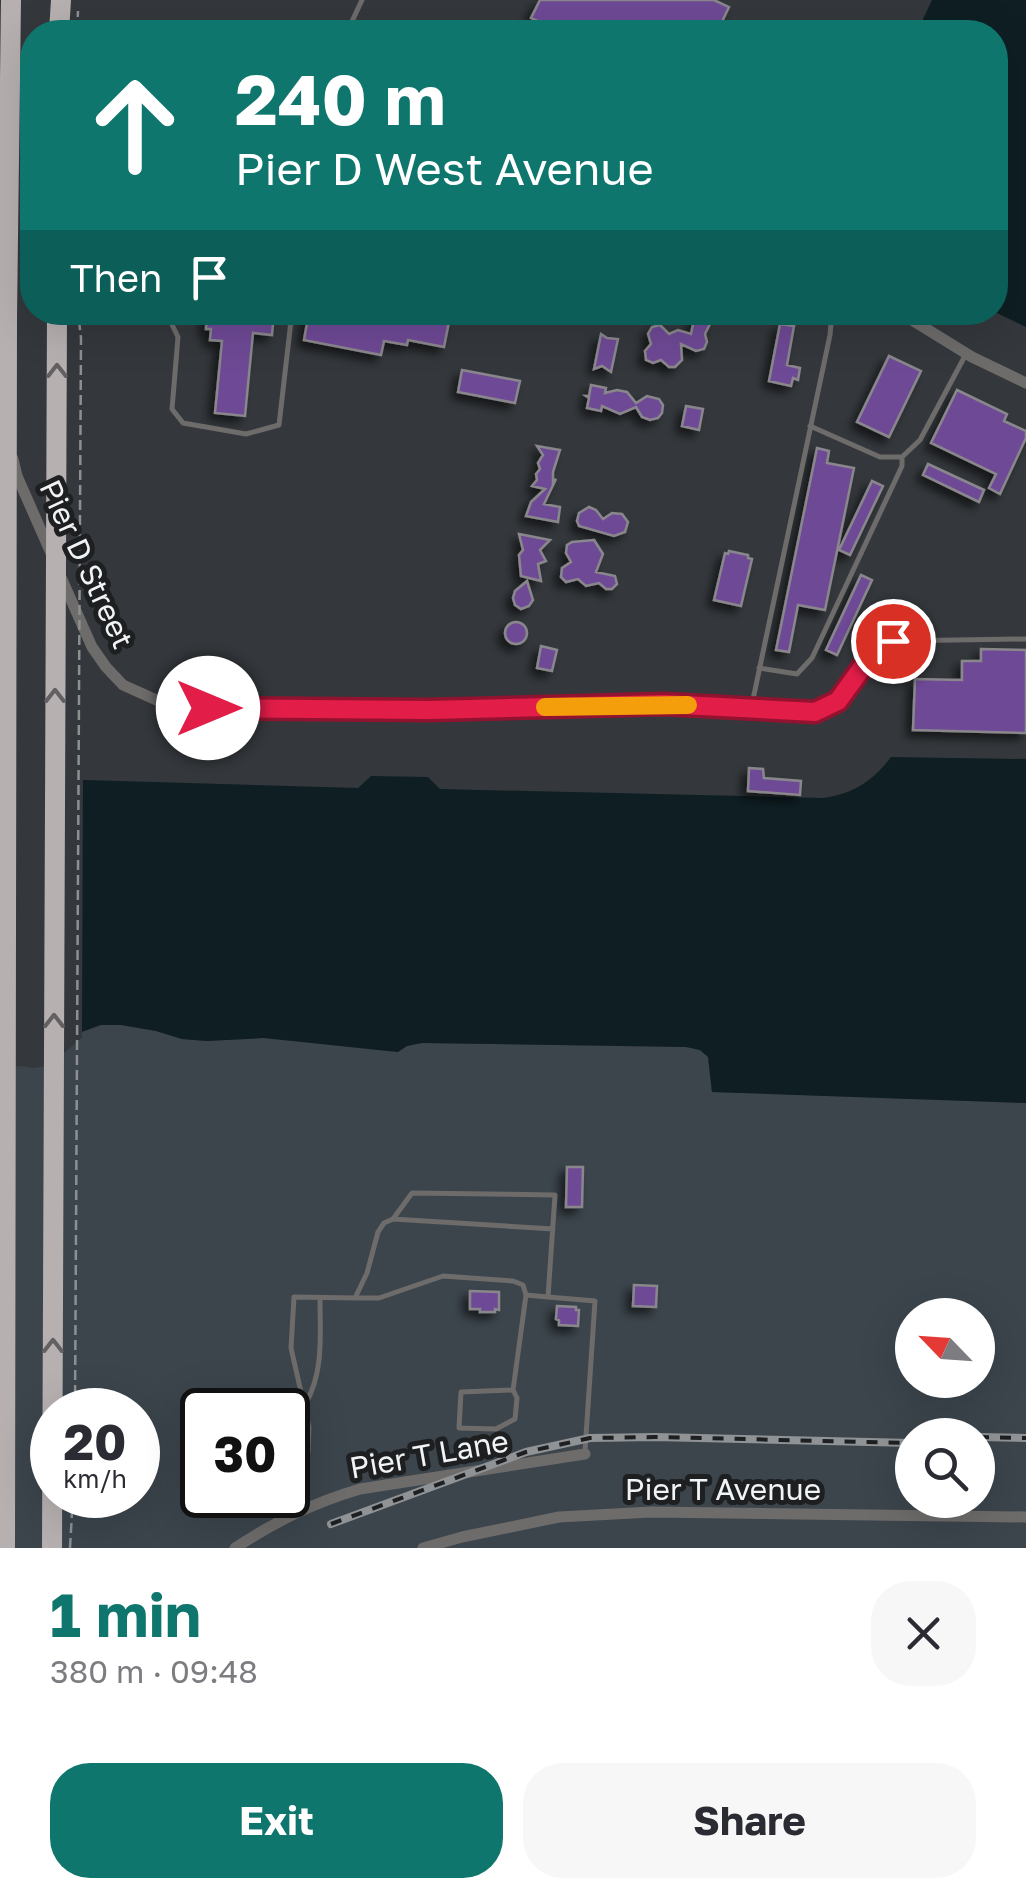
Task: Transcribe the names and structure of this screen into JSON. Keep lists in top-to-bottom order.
{
  "streets": {
    "street": ["Pier D Street", "Pier T Lane", "Pier T Avenue"]
  },
  "north": "top left",
  "page": {
    "turn": ["240 m", "Pier D West Avenue"],
    "then": "Then",
    "speed": "20 km/h",
    "limit": "30",
    "heading": ["1 min", "380 m · 09:48"],
    "buttons": ["Exit", "Share"]
  }
}
